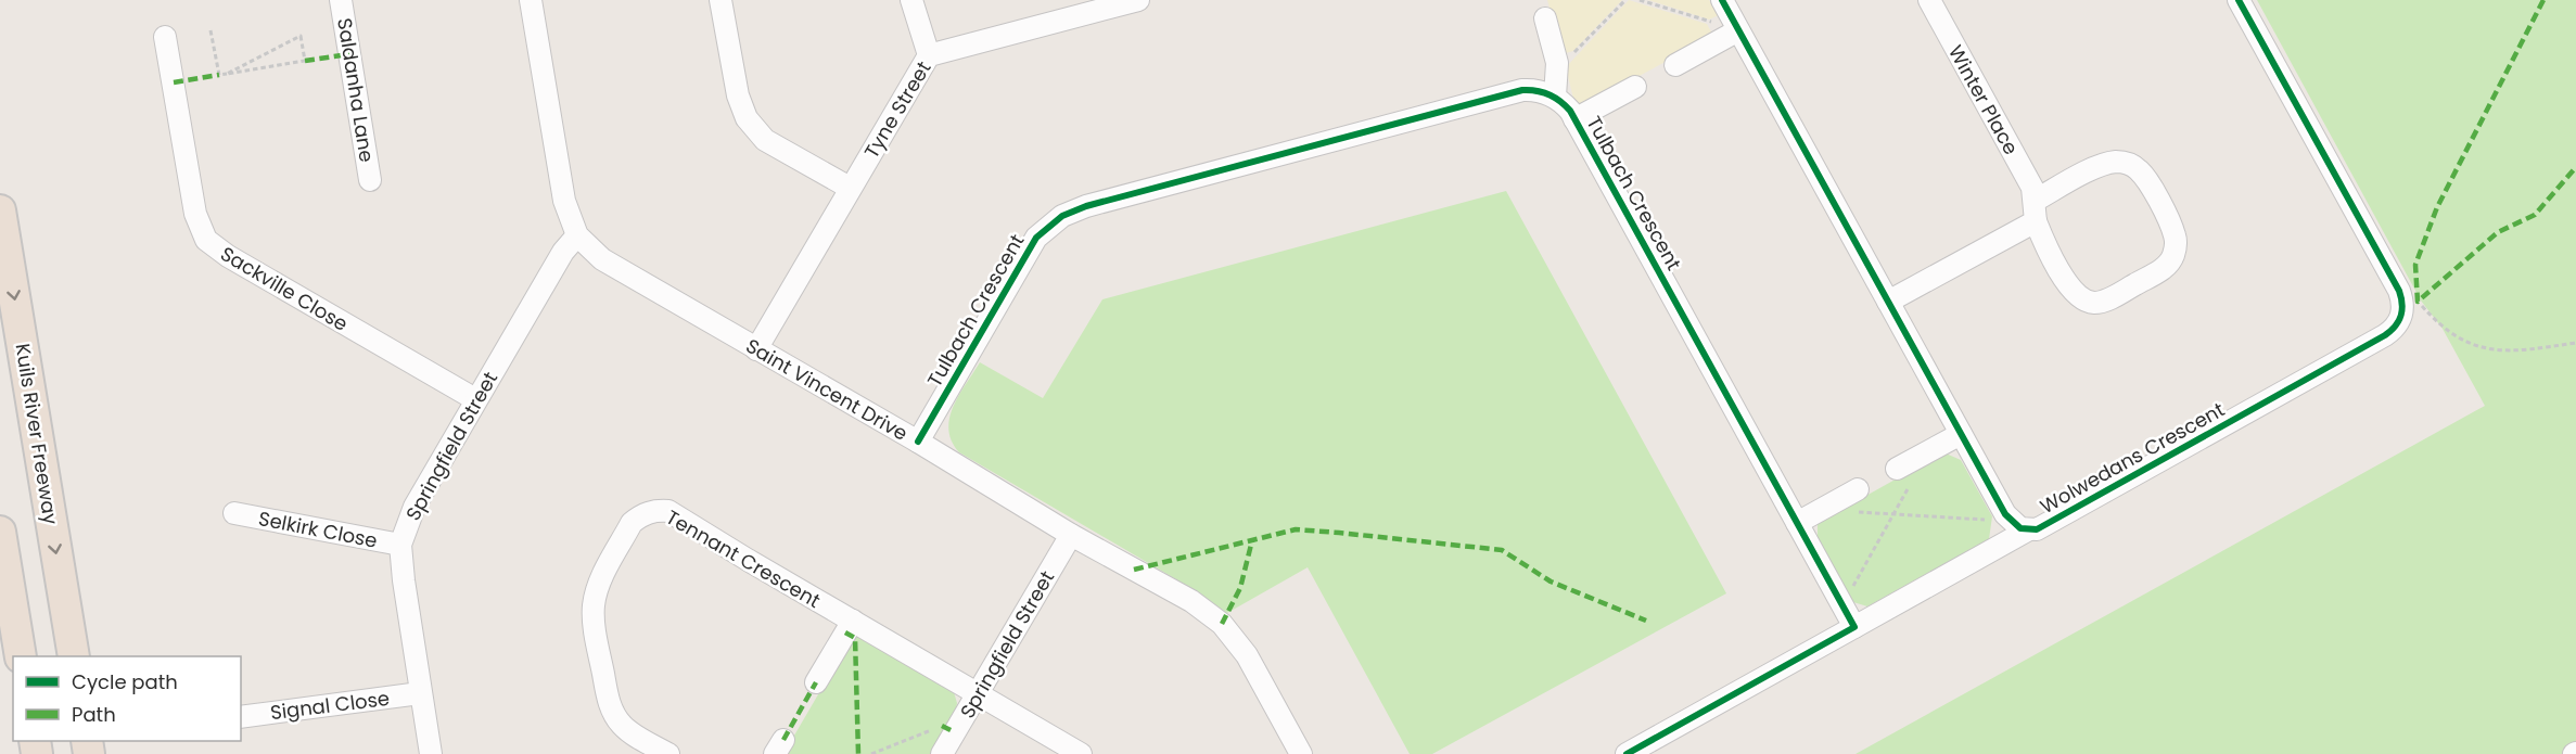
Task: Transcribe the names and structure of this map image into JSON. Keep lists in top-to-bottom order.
{
  "streets": {
    "highway": ["Kuils River Freeway"],
    "street": [
      "Saldanha Lane",
      "Winter Place",
      "Tyne Street",
      "Tulbach Crescent",
      "Sackville Close",
      "Saint Vincent Drive",
      "Springfield Street",
      "Wolwedans Crescent",
      "Selkirk Close",
      "Tennant Crescent",
      "Signal Close"
    ]
  },
  "crossings": [
    ["Tyne Street", "Saint Vincent Drive"],
    ["Tulbach Crescent", "Saint Vincent Drive"],
    ["Tulbach Crescent", "Wolwedans Crescent"],
    ["Sackville Close", "Springfield Street"],
    ["Saint Vincent Drive", "Springfield Street"],
    ["Springfield Street", "Selkirk Close"],
    ["Springfield Street", "Tennant Crescent"],
    ["Springfield Street", "Signal Close"]
  ],
  "one_way": ["Kuils River Freeway"],
  "legend": ["Cycle path", "Path"]
}
